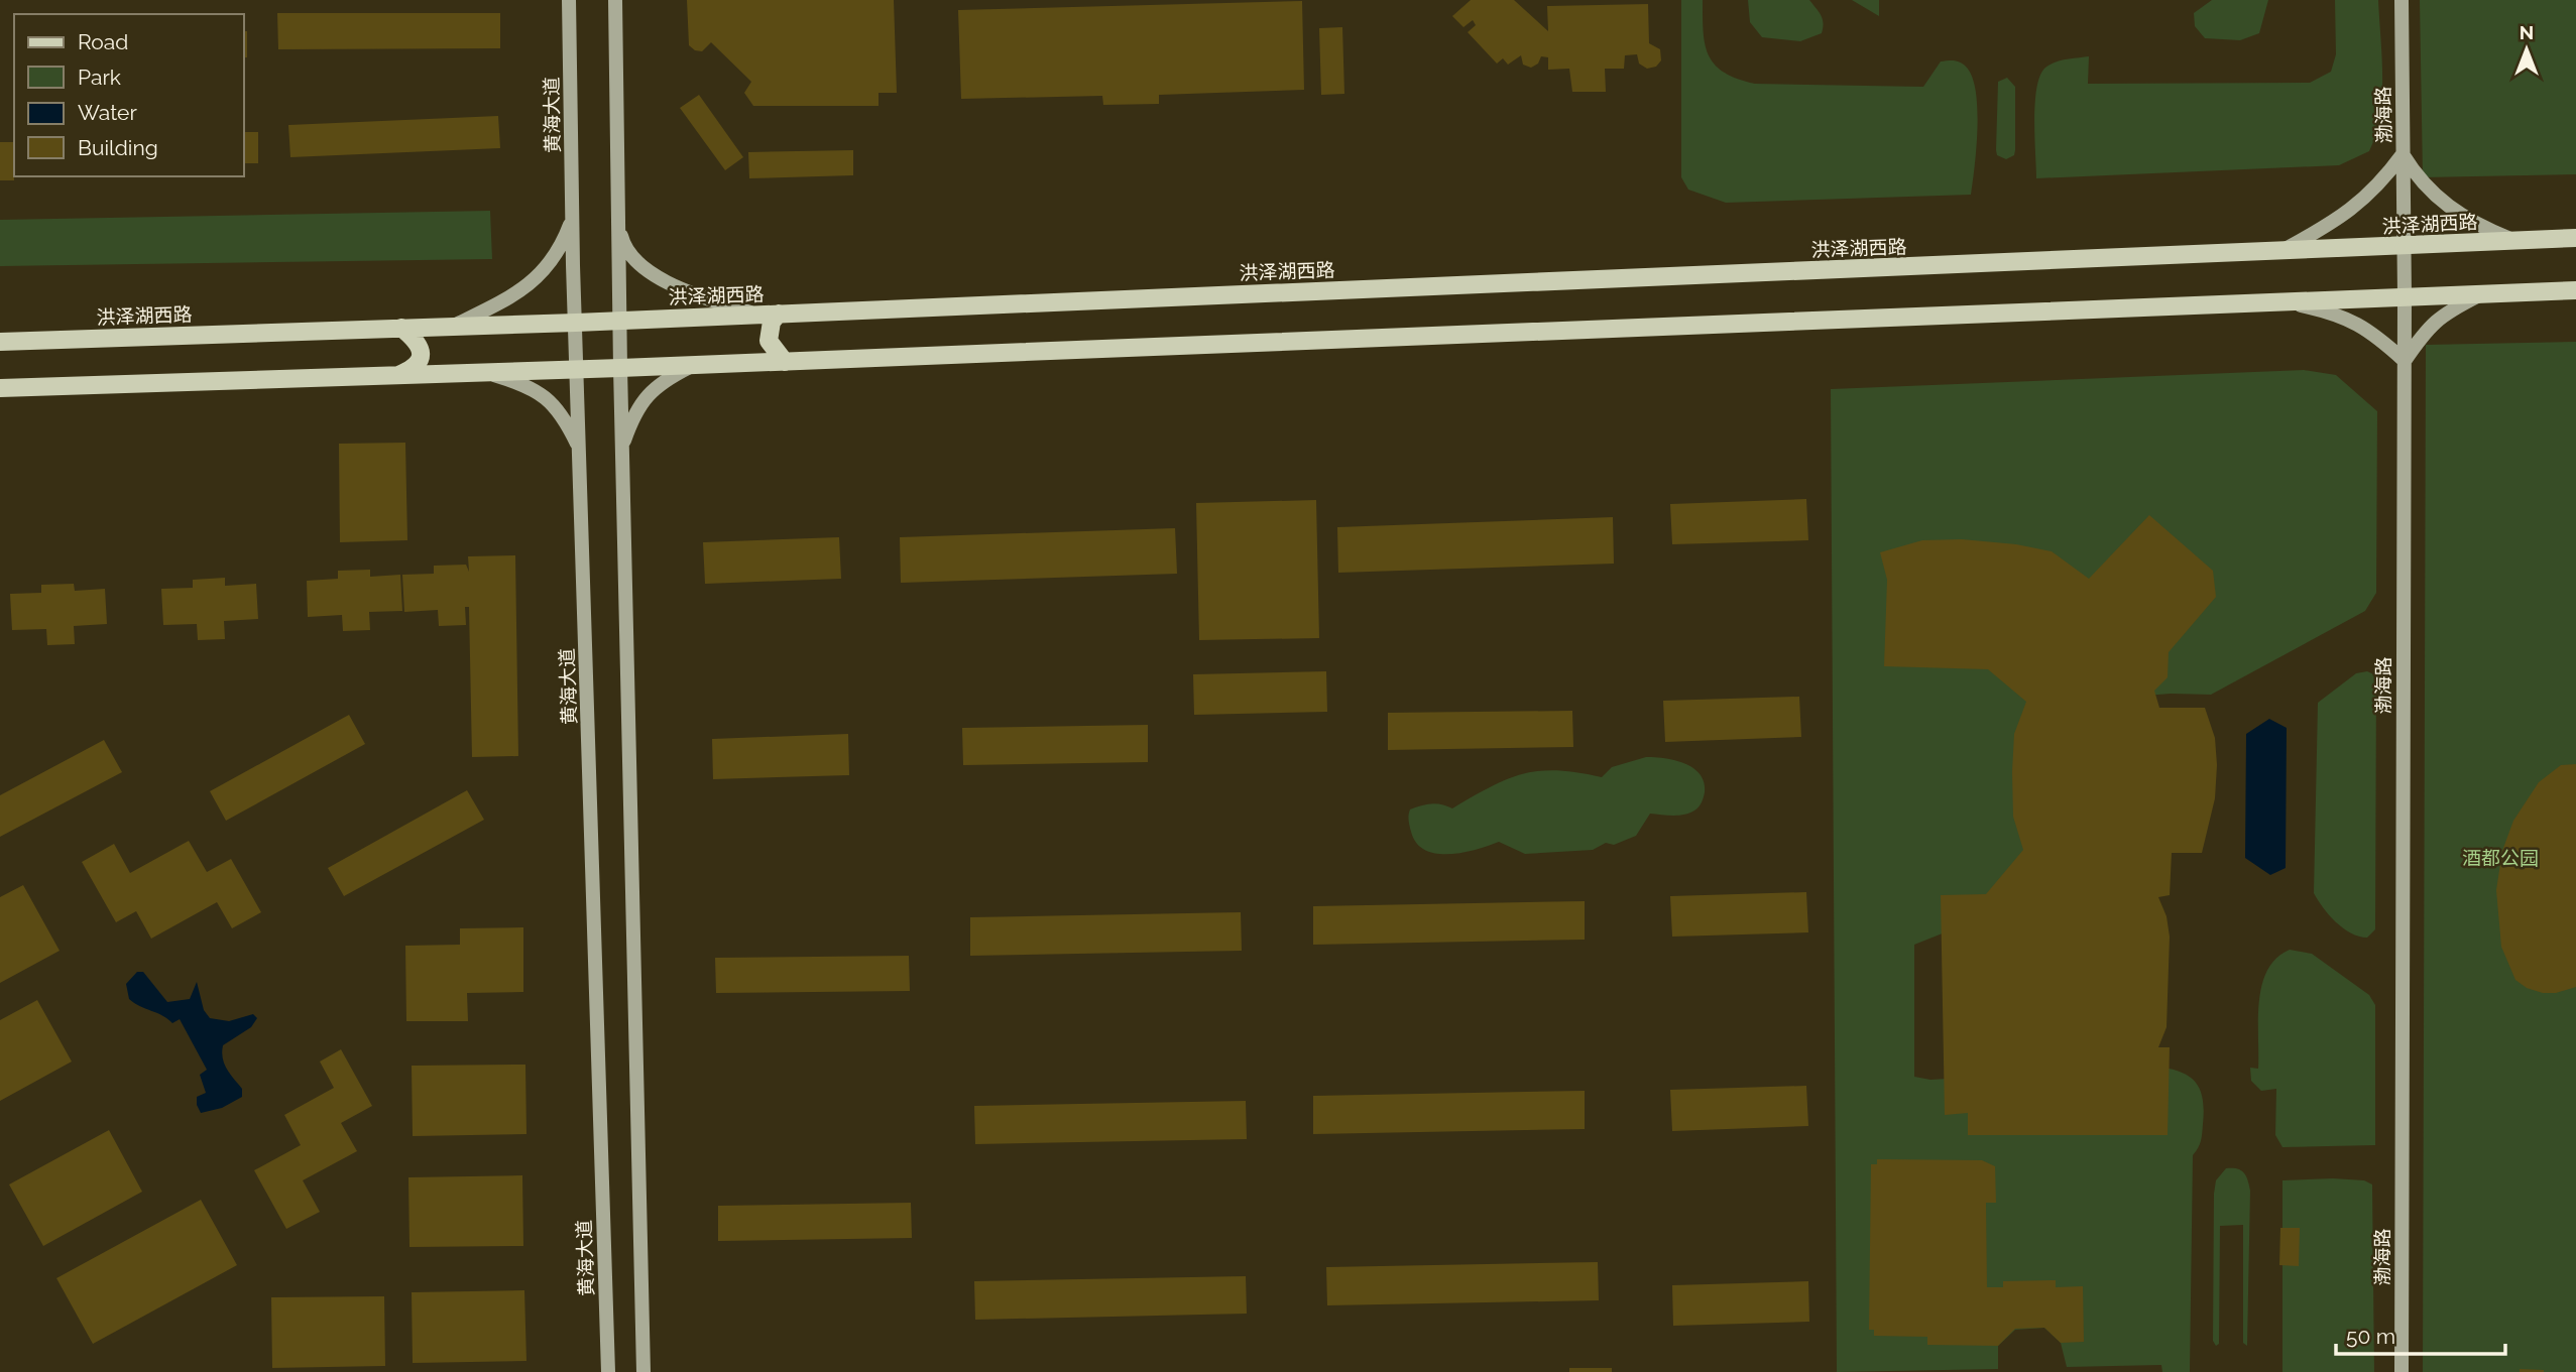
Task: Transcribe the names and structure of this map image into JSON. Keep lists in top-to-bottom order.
{
  "streets": {
    "main road": ["洪泽湖西路"],
    "street": ["黄海大道", "渤海路"]
  },
  "crossings": [
    ["黄海大道", "洪泽湖西路"],
    ["渤海路", "洪泽湖西路"]
  ],
  "parks": ["酒都公园"],
  "legend": [
    "Road",
    "Park",
    "Water",
    "Building"
  ],
  "scale_bar": "50 m",
  "north": "top"
}
